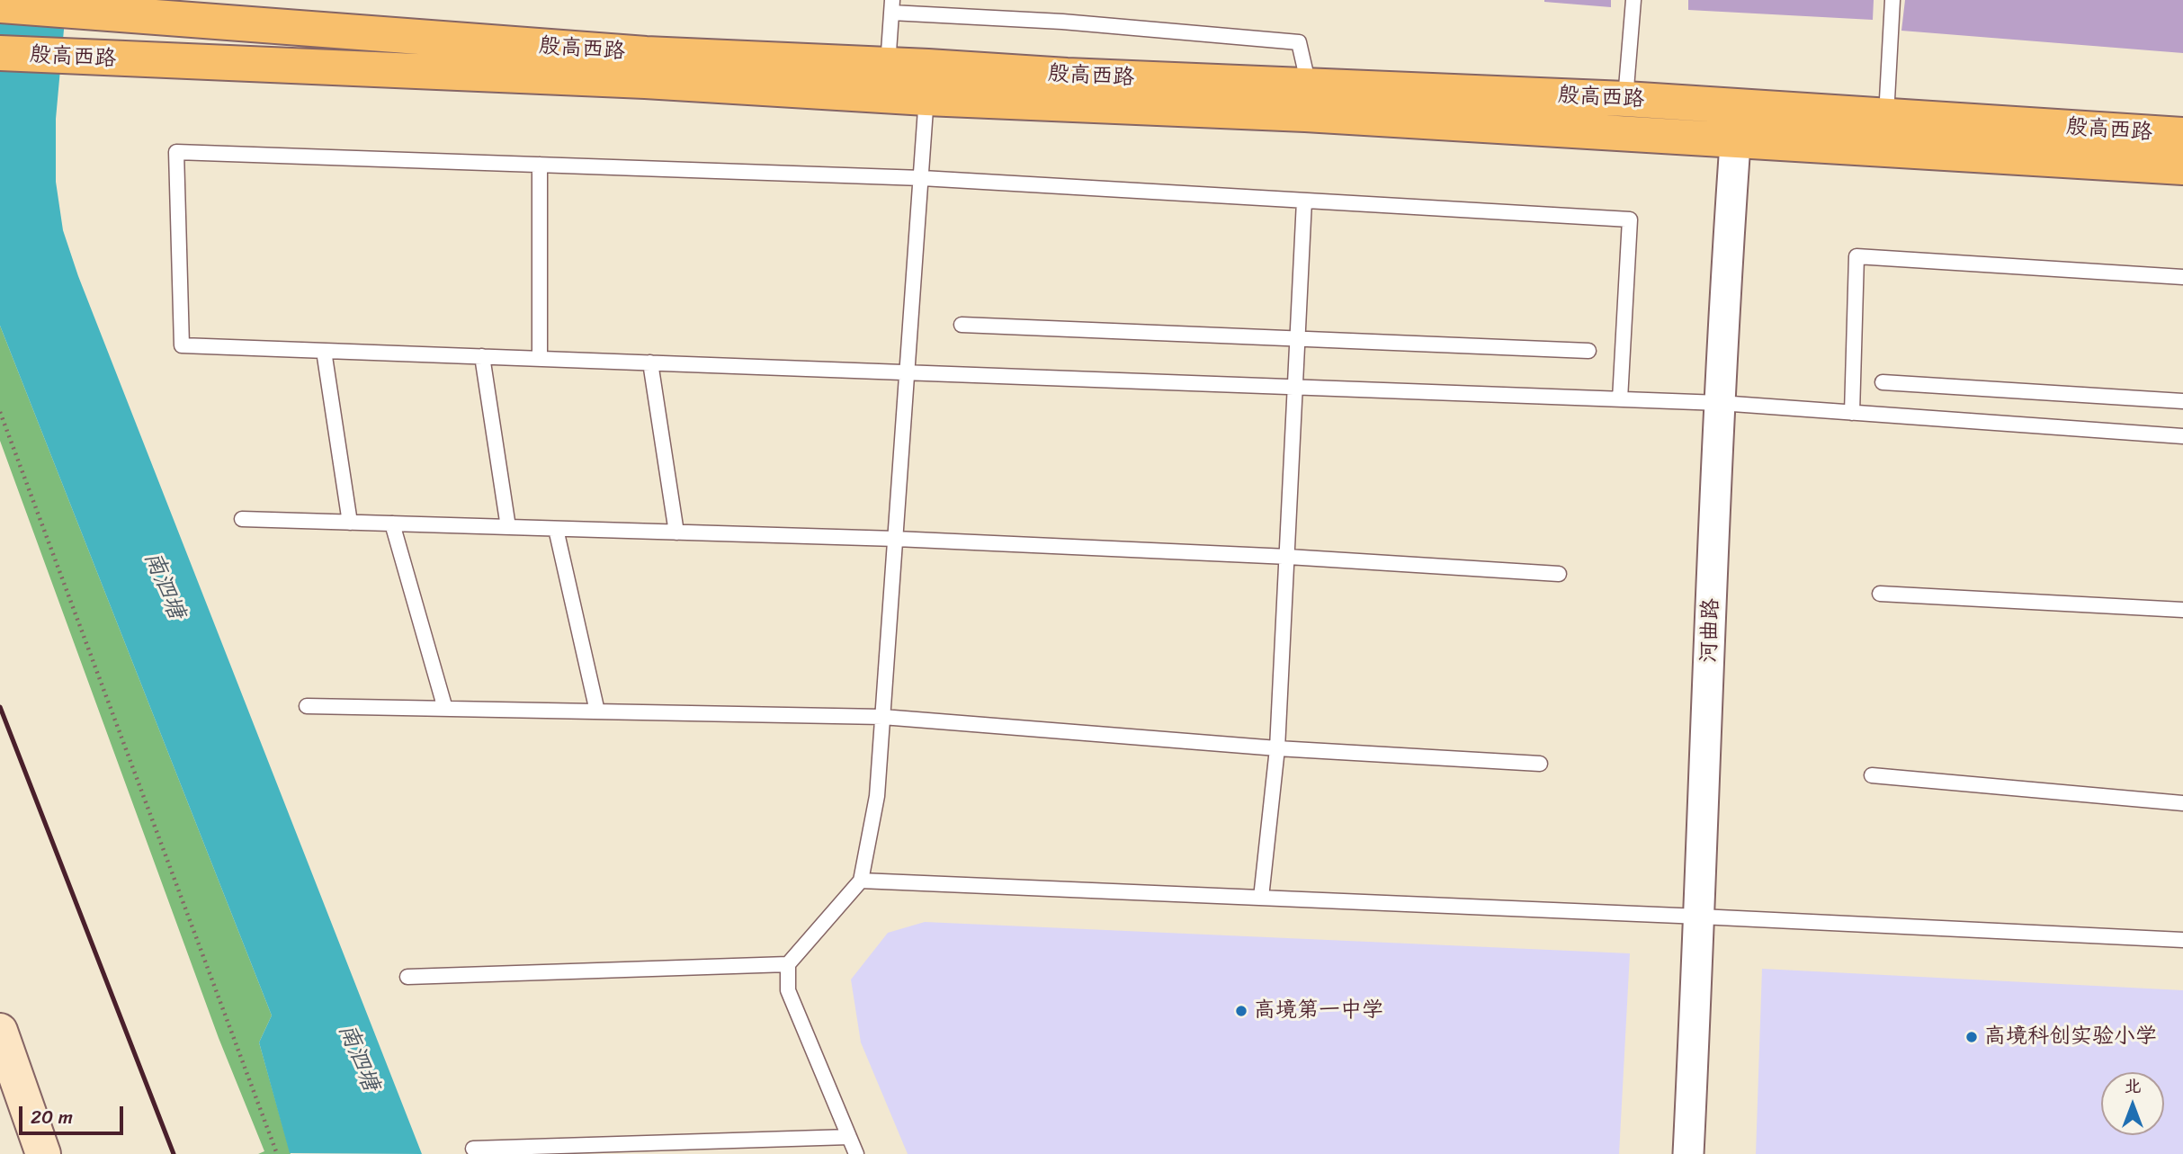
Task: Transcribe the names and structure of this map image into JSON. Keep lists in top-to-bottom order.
{
  "streets": {
    "main road": ["殷高西路"],
    "street": ["河曲路"]
  },
  "crossings": [
    ["殷高西路", "河曲路"]
  ],
  "water": ["南泗塘"],
  "places": ["高境第一中学", "高境科创实验小学"],
  "scale_bar": "20 m",
  "north": "top"
}
